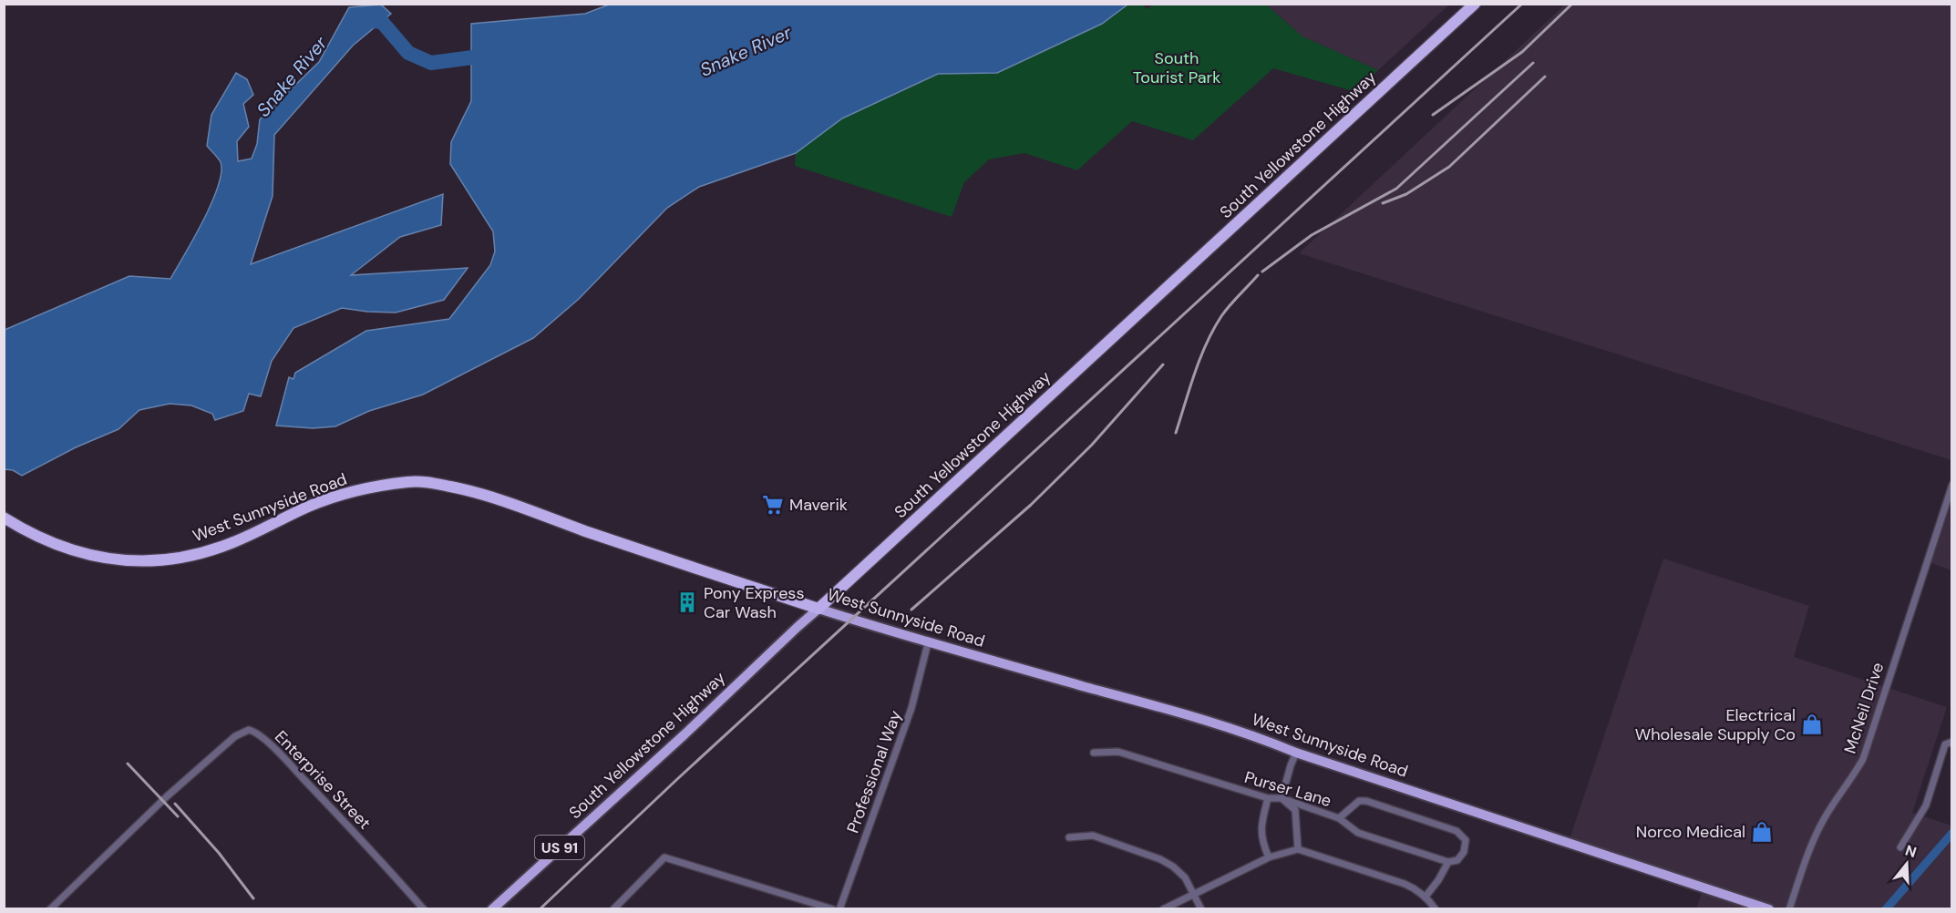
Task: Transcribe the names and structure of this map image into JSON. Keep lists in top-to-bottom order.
{
  "streets": {
    "highway": ["South Yellowstone Highway", "West Sunnyside Road"],
    "main road": ["US 91"],
    "street": [
      "McNeil Drive",
      "Professional Way",
      "Enterprise Street",
      "Purser Lane"
    ]
  },
  "crossings": [
    ["South Yellowstone Highway", "West Sunnyside Road"],
    ["West Sunnyside Road", "Professional Way"]
  ],
  "water": ["Snake River"],
  "parks": ["South Tourist Park"],
  "places": {
    "supermarket": ["Maverik"],
    "building": ["Pony Express Car Wash"],
    "shop": ["Electrical Wholesale Supply Co", "Norco Medical"]
  },
  "north": "top"
}
